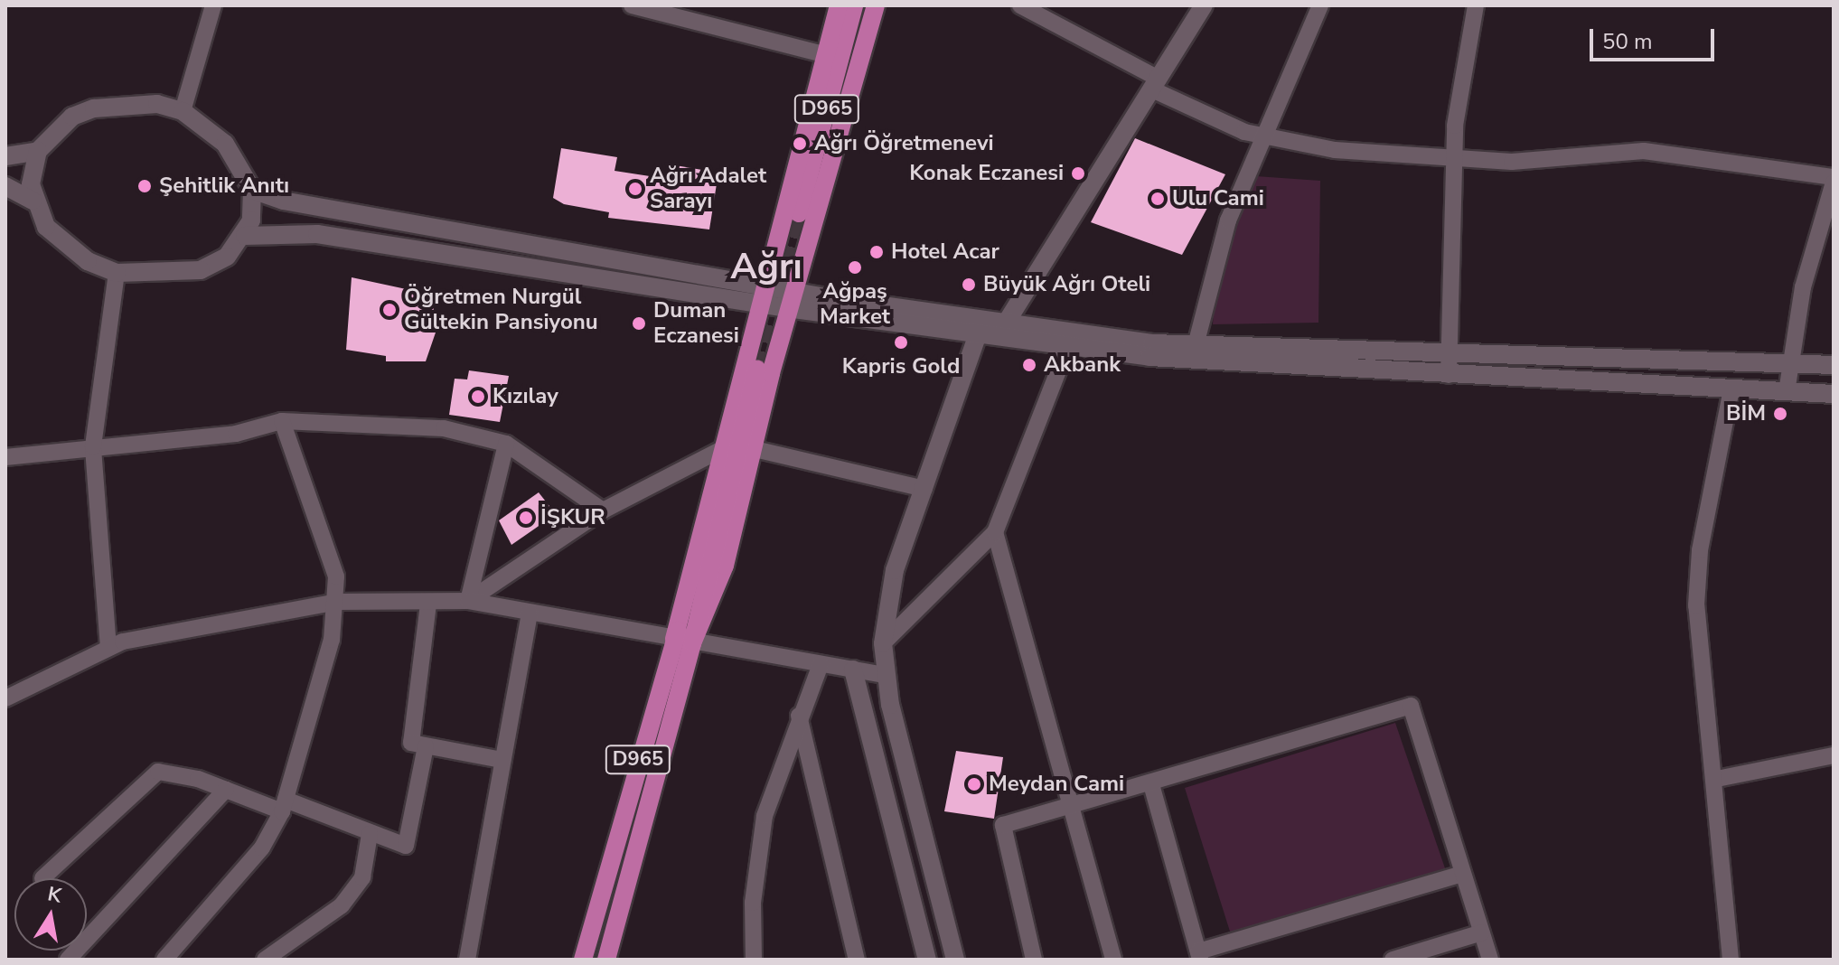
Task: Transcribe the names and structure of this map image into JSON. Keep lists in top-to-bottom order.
{
  "streets": {
    "main road": ["D965"]
  },
  "districts": ["Ağrı"],
  "places": [
    "Ağrı Öğretmenevi",
    "Konak Eczanesi",
    "Şehitlik Anıtı",
    "Ağrı Adalet Sarayı",
    "Ulu Cami",
    "Hotel Acar",
    "Ağpaş Market",
    "Büyük Ağrı Oteli",
    "Öğretmen Nurgül Gültekin Pansiyonu",
    "Duman Eczanesi",
    "Kapris Gold",
    "Akbank",
    "Kızılay",
    "BİM",
    "İŞKUR",
    "Meydan Cami"
  ],
  "scale_bar": "50 m",
  "north": "top"
}
